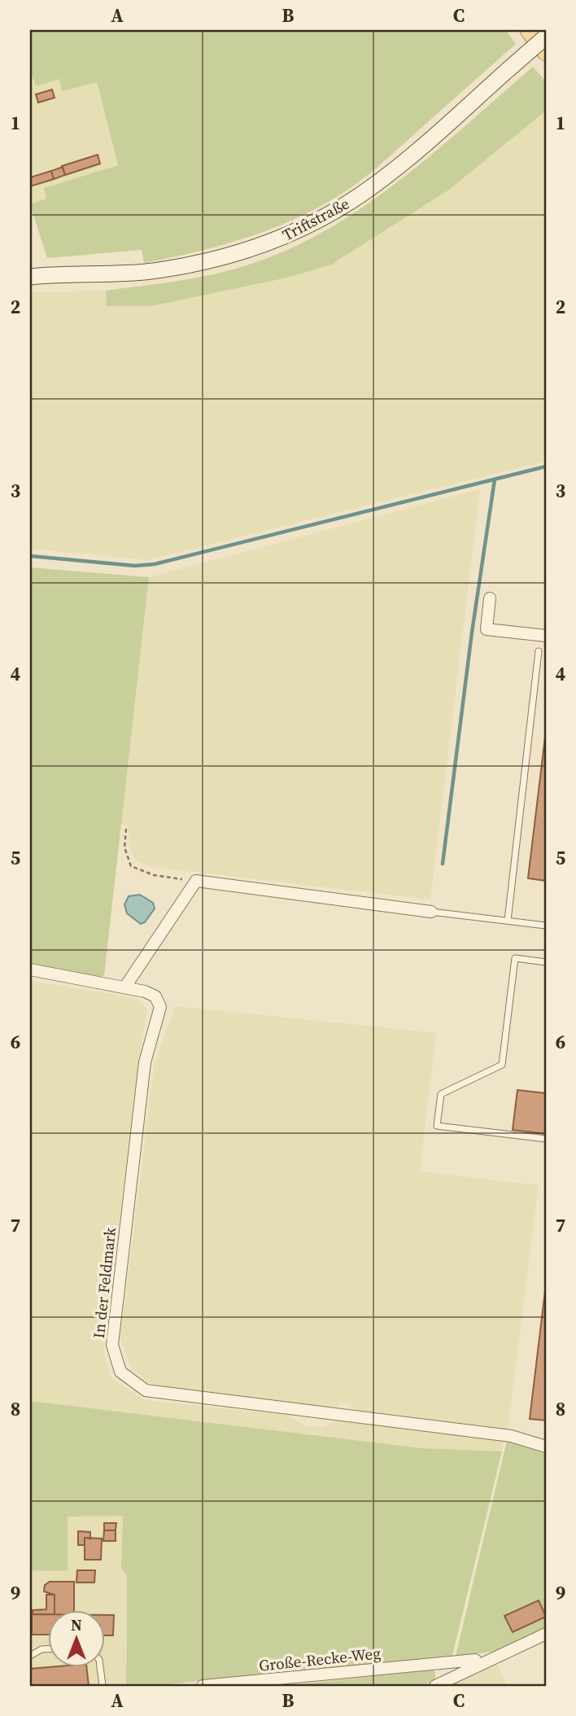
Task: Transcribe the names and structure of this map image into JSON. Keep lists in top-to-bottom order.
{
  "streets": {
    "street": ["Triftstraße", "In der Feldmark", "Große-Recke-Weg"]
  },
  "north": "top",
  "grid": {
    "columns": ["A", "B", "C"],
    "rows": [
      "1",
      "2",
      "3",
      "4",
      "5",
      "6",
      "7",
      "8",
      "9"
    ]
  }
}
